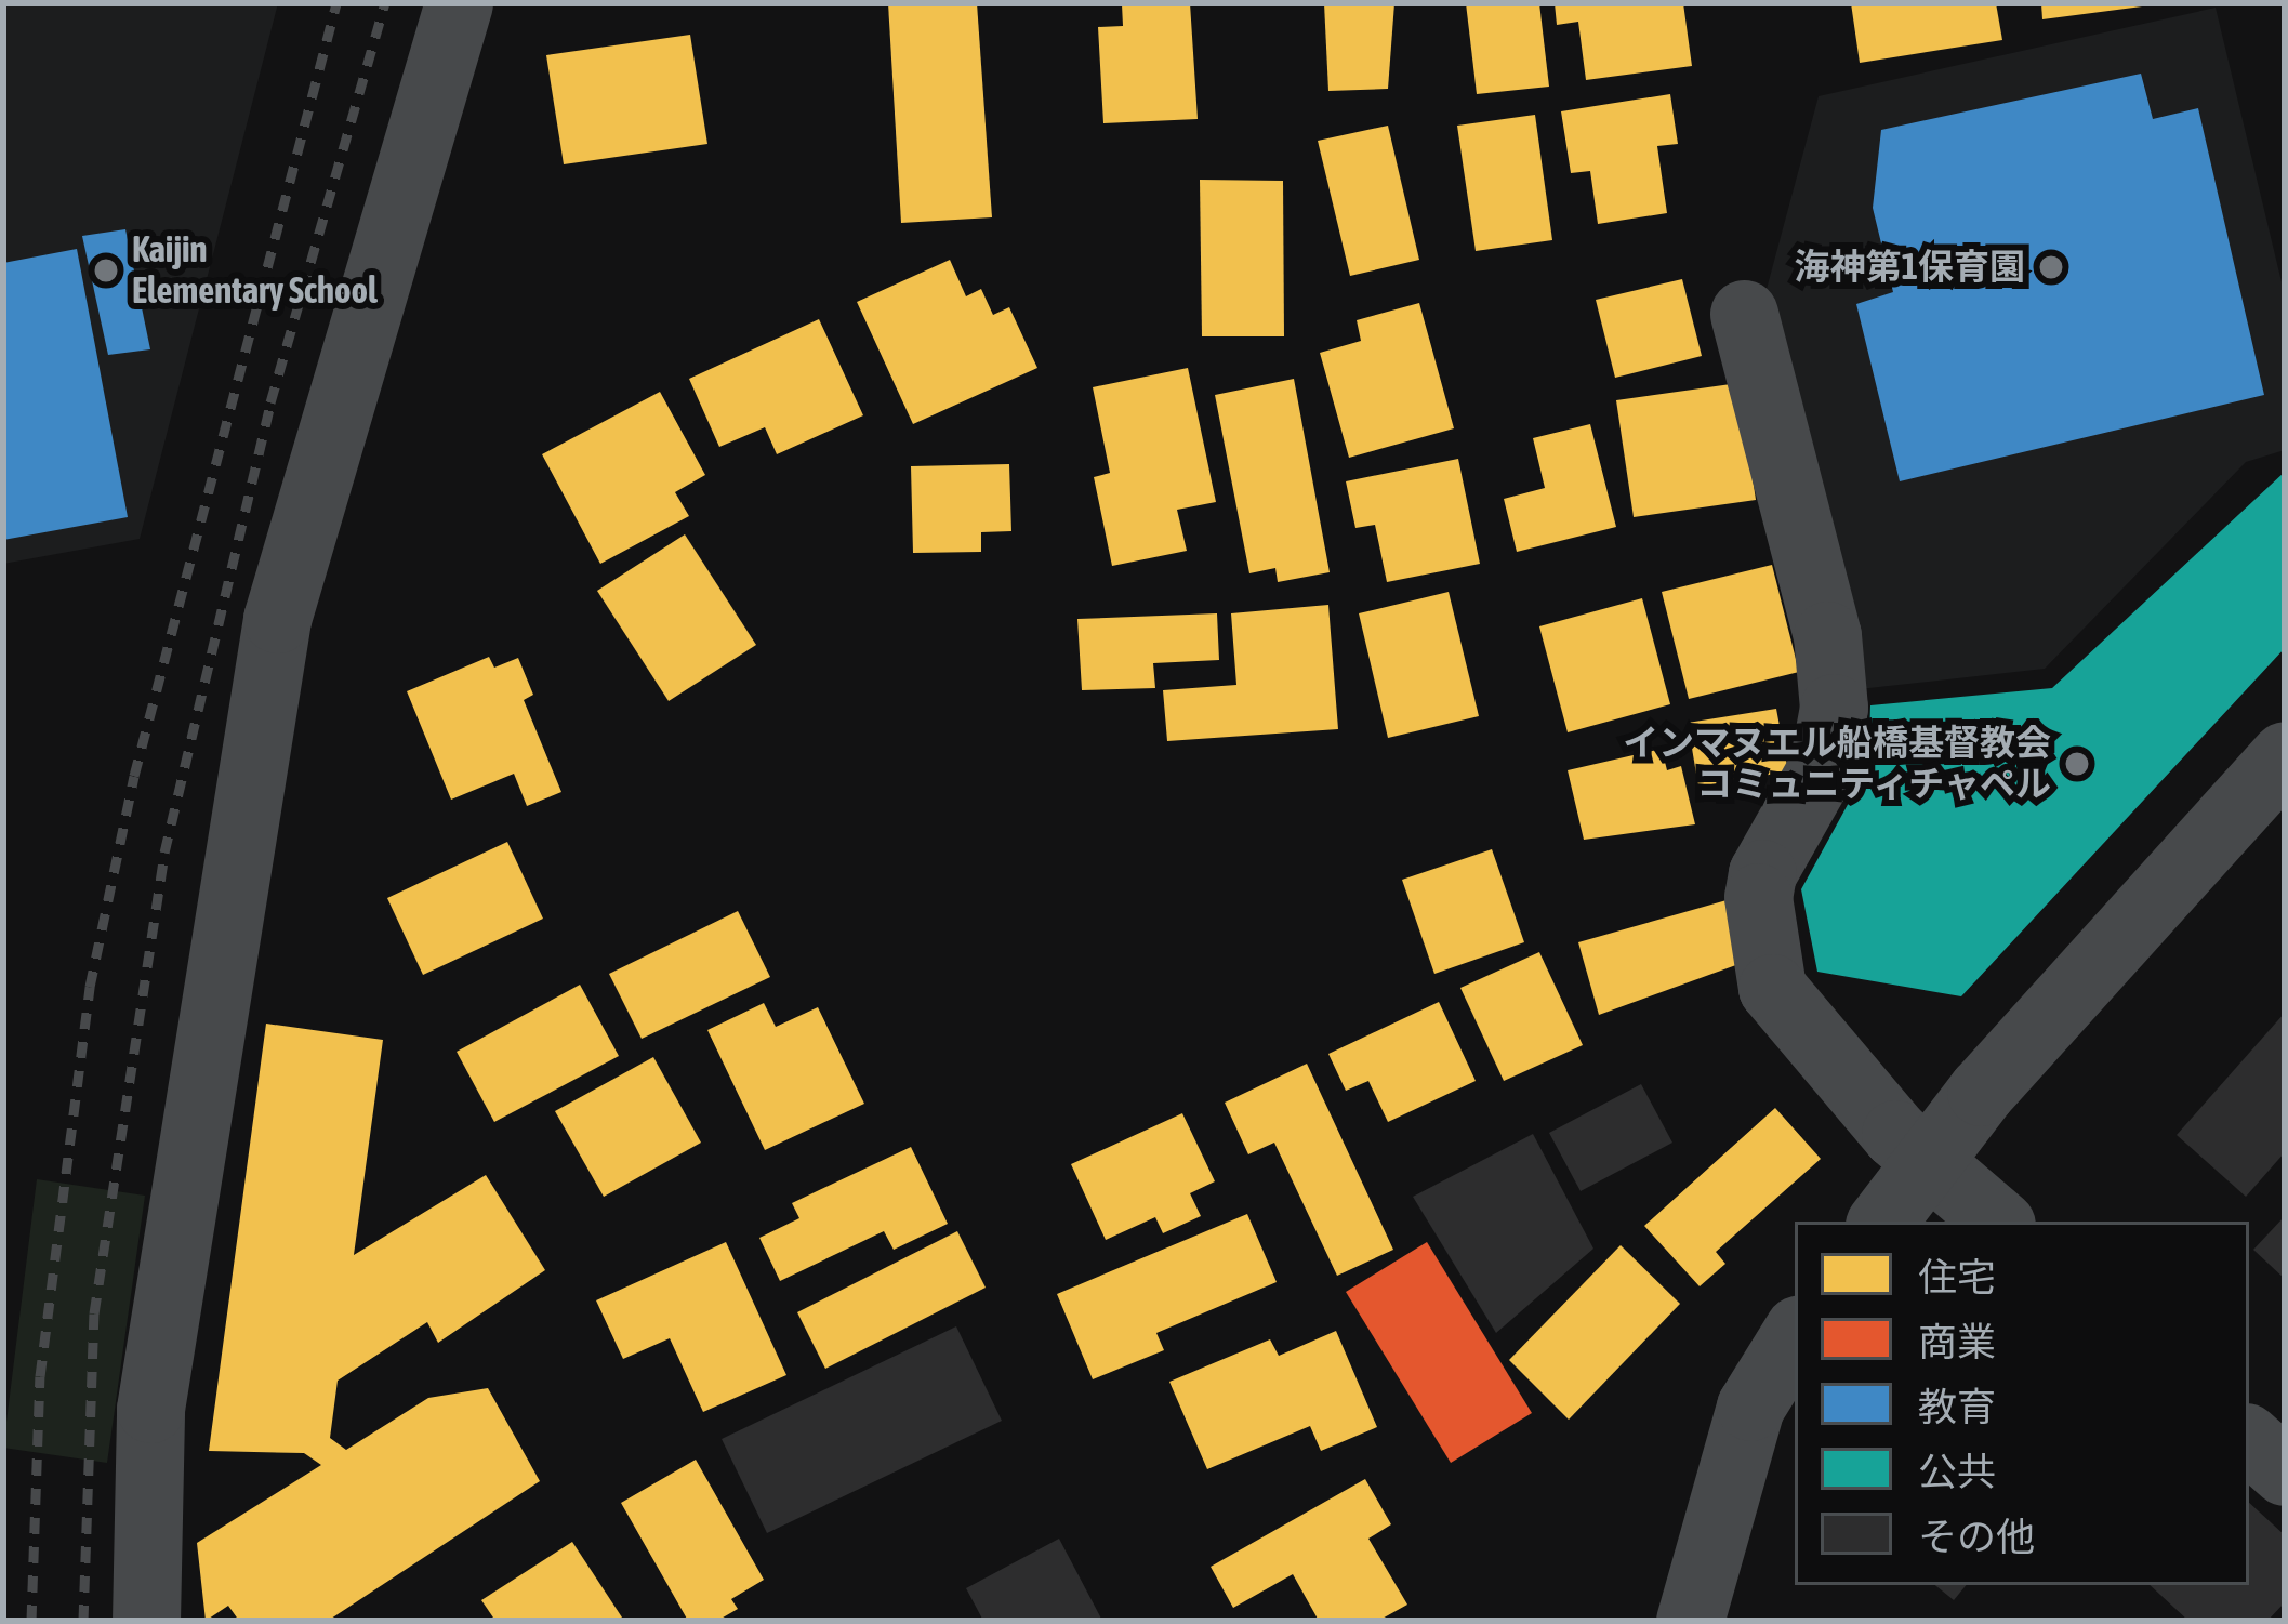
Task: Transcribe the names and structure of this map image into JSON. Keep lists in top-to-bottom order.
{
  "places": ["海神第1保育園", "Kaijin Elementary School", "インマヌエル船橋基督教会 コミュニティチャペル"],
  "legend": [
    "住宅",
    "商業",
    "教育",
    "公共",
    "その他"
  ]
}
